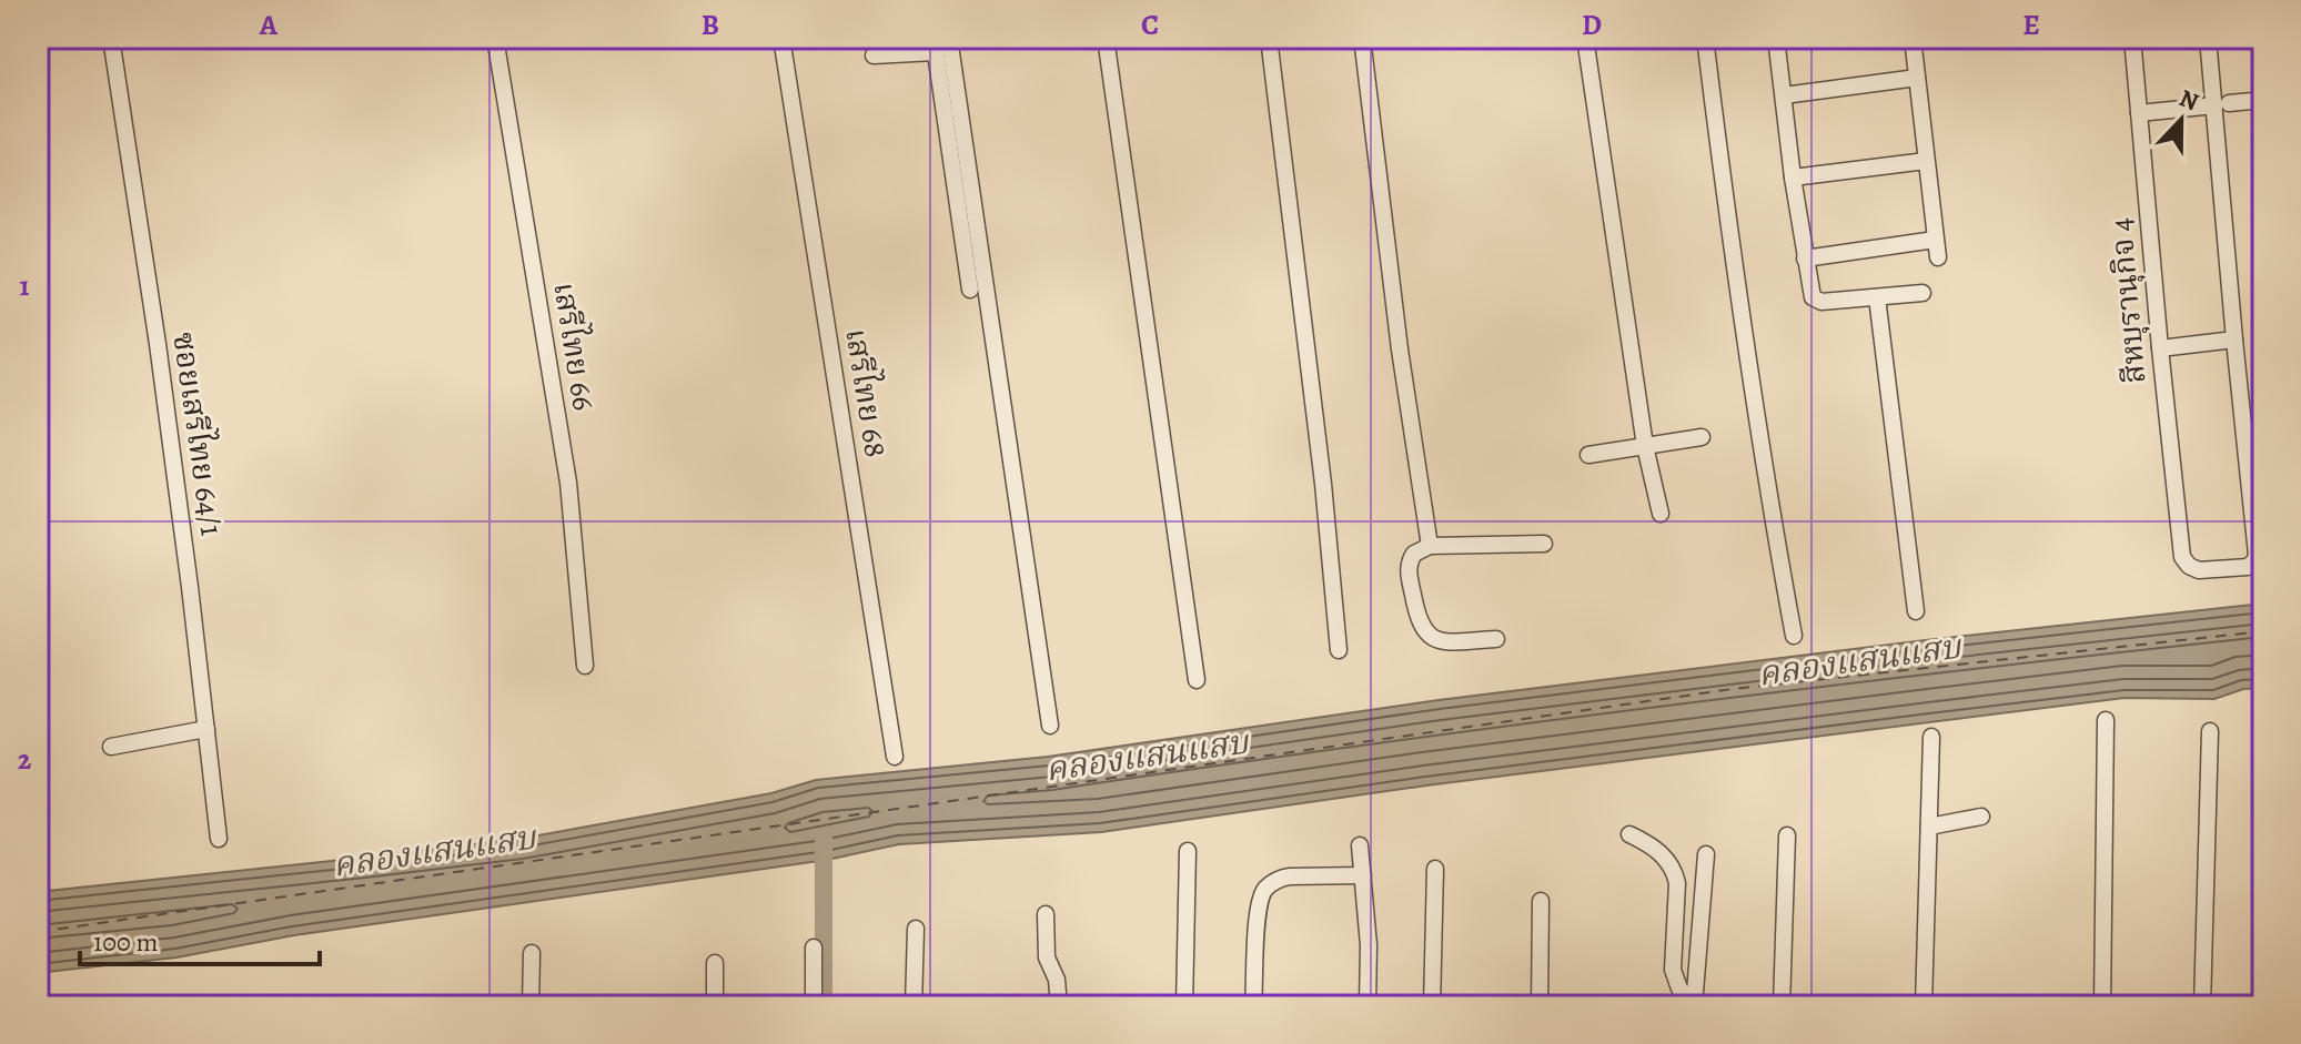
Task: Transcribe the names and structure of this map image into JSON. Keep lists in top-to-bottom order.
{
  "streets": {
    "street": [
      "สีหบุรานุกิจ 4",
      "เสรีไทย 66",
      "เสรีไทย 68",
      "ซอยเสรีไทย 64/1"
    ]
  },
  "water": ["คลองแสนแสบ"],
  "scale_bar": "100 m",
  "north": "top",
  "grid": {
    "columns": [
      "A",
      "B",
      "C",
      "D",
      "E"
    ],
    "rows": ["1", "2"]
  }
}
